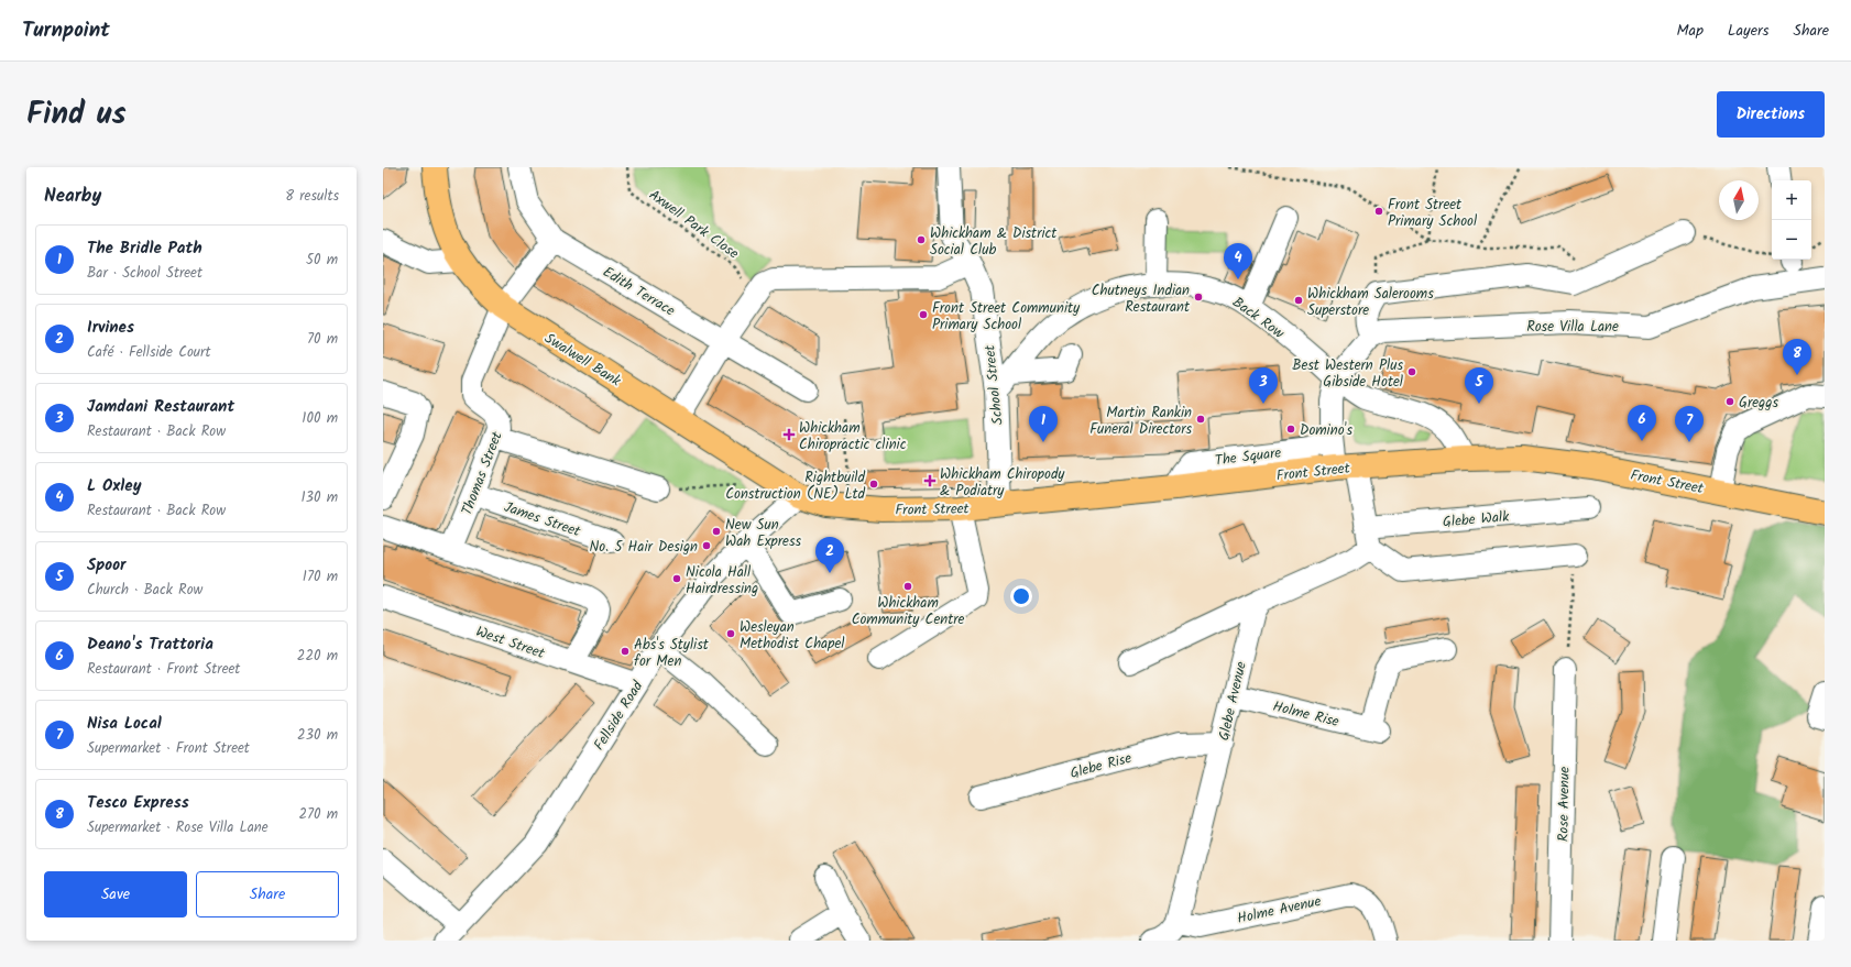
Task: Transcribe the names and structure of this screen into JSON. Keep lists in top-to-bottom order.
{
  "streets": {
    "main road": ["Swalwell Bank", "Front Street"],
    "street": [
      "Edith Terrace",
      "Back Row",
      "Rose Villa Lane",
      "School Street",
      "The Square",
      "Thomas Street",
      "James Street",
      "Glebe Walk",
      "West Street",
      "Glebe Avenue",
      "Holme Rise",
      "Fellside Road",
      "Glebe Rise",
      "Rose Avenue",
      "Holme Avenue"
    ],
    "path": ["Axwell Park Close"]
  },
  "crossings": [
    ["Back Row", "School Street"],
    ["Back Row", "Front Street"],
    ["Swalwell Bank", "Front Street"],
    ["Swalwell Bank", "Thomas Street"],
    ["Swalwell Bank", "Fellside Road"],
    ["School Street", "Front Street"],
    ["The Square", "Front Street"],
    ["Front Street", "Fellside Road"],
    ["Thomas Street", "James Street"],
    ["West Street", "Fellside Road"],
    ["Glebe Avenue", "Holme Rise"],
    ["Glebe Avenue", "Glebe Rise"],
    ["Glebe Avenue", "Holme Avenue"]
  ],
  "places": {
    "other": [
      "Front Street Primary School",
      "Whickham & District Social Club",
      "Chutneys Indian Restaurant",
      "Whickham Salerooms Superstore",
      "Front Street Community Primary School",
      "Best Western Plus Gibside Hotel",
      "Greggs",
      "Martin Rankin Funeral Directors",
      "Domino's",
      "Rightbuild Construction (NE) Ltd",
      "New Sun Wah Express",
      "No. 5 Hair Design",
      "Nicola Hall Hairdressing",
      "Whickham Community Centre",
      "Wesleyan Methodist Chapel",
      "Abs's Stylist for Men"
    ],
    "health": ["Whickham Chiropractic clinic", "Whickham Chiropody & Podiatry"]
  },
  "north": "top",
  "page": {
    "header": "Turnpoint",
    "nav": ["Map", "Layers", "Share"],
    "title": "Find us",
    "buttons": [
      "Directions",
      ["Save", "Share"]
    ],
    "heading": ["Nearby", "8 results"],
    "map_buttons": ["+", "−"],
    "list": [
      {
        "mark": "1",
        "name": "The Bridle Path",
        "note": "Bar · School Street",
        "value": "50 m"
      },
      {
        "mark": "2",
        "name": "Irvines",
        "note": "Café · Fellside Court",
        "value": "70 m"
      },
      {
        "mark": "3",
        "name": "Jamdani Restaurant",
        "note": "Restaurant · Back Row",
        "value": "100 m"
      },
      {
        "mark": "4",
        "name": "L Oxley",
        "note": "Restaurant · Back Row",
        "value": "130 m"
      },
      {
        "mark": "5",
        "name": "Spoor",
        "note": "Church · Back Row",
        "value": "170 m"
      },
      {
        "mark": "6",
        "name": "Deano's Trattoria",
        "note": "Restaurant · Front Street",
        "value": "220 m"
      },
      {
        "mark": "7",
        "name": "Nisa Local",
        "note": "Supermarket · Front Street",
        "value": "230 m"
      },
      {
        "mark": "8",
        "name": "Tesco Express",
        "note": "Supermarket · Rose Villa Lane",
        "value": "270 m"
      }
    ],
    "pins": [
      "4",
      "8",
      "3",
      "5",
      "6",
      "1",
      "7",
      "2"
    ]
  }
}
